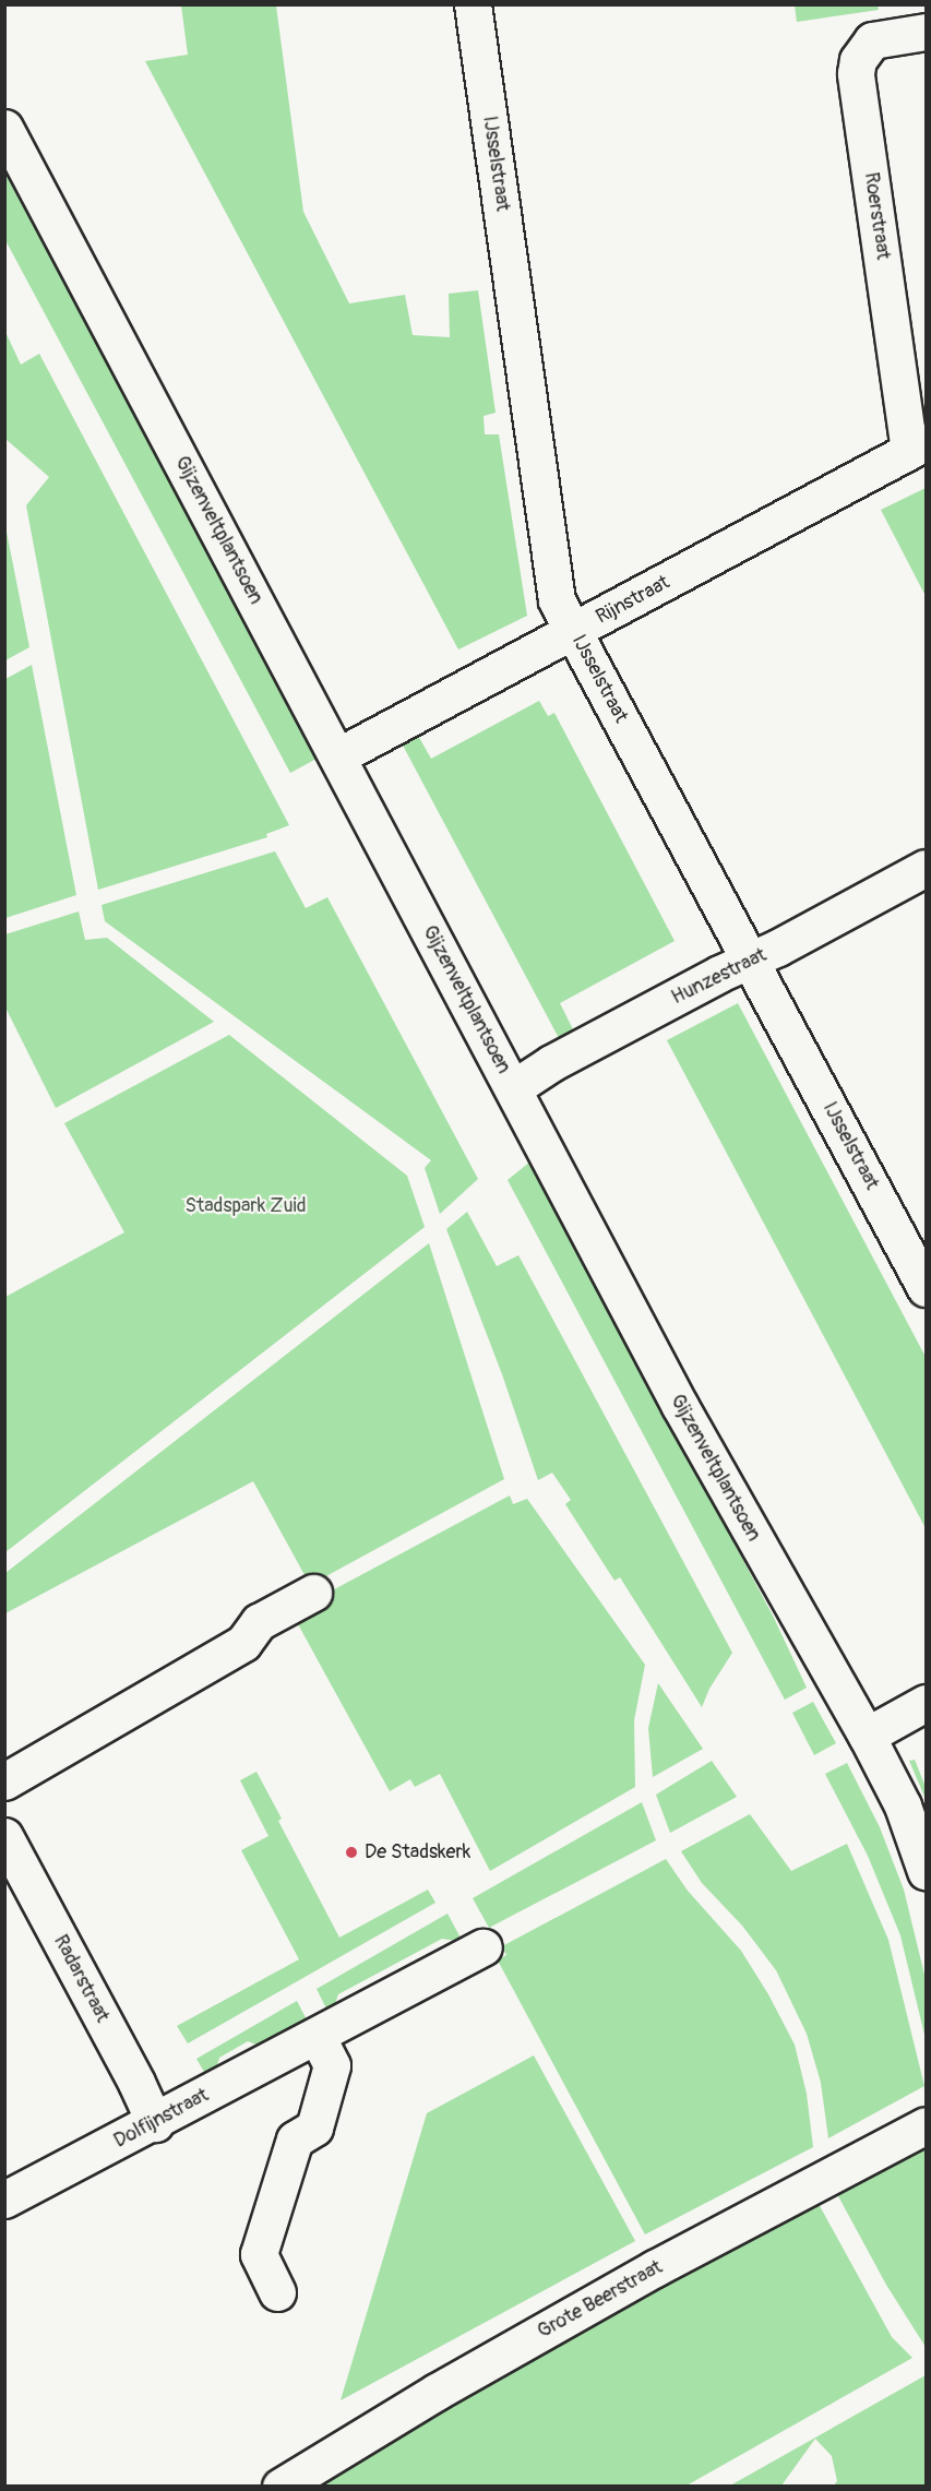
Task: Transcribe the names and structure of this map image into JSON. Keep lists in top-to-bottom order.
{
  "streets": {
    "street": [
      "IJsselstraat",
      "Roerstraat",
      "Gijzenveltplantsoen",
      "Rijnstraat",
      "Hunzestraat",
      "Radarstraat",
      "Dolfijnstraat",
      "Grote Beerstraat"
    ]
  },
  "crossings": [
    ["IJsselstraat", "Rijnstraat"],
    ["IJsselstraat", "Hunzestraat"],
    ["Roerstraat", "Rijnstraat"],
    ["Gijzenveltplantsoen", "Rijnstraat"],
    ["Gijzenveltplantsoen", "Hunzestraat"],
    ["Radarstraat", "Dolfijnstraat"]
  ],
  "parks": ["Stadspark Zuid"],
  "places": ["De Stadskerk"]
}
